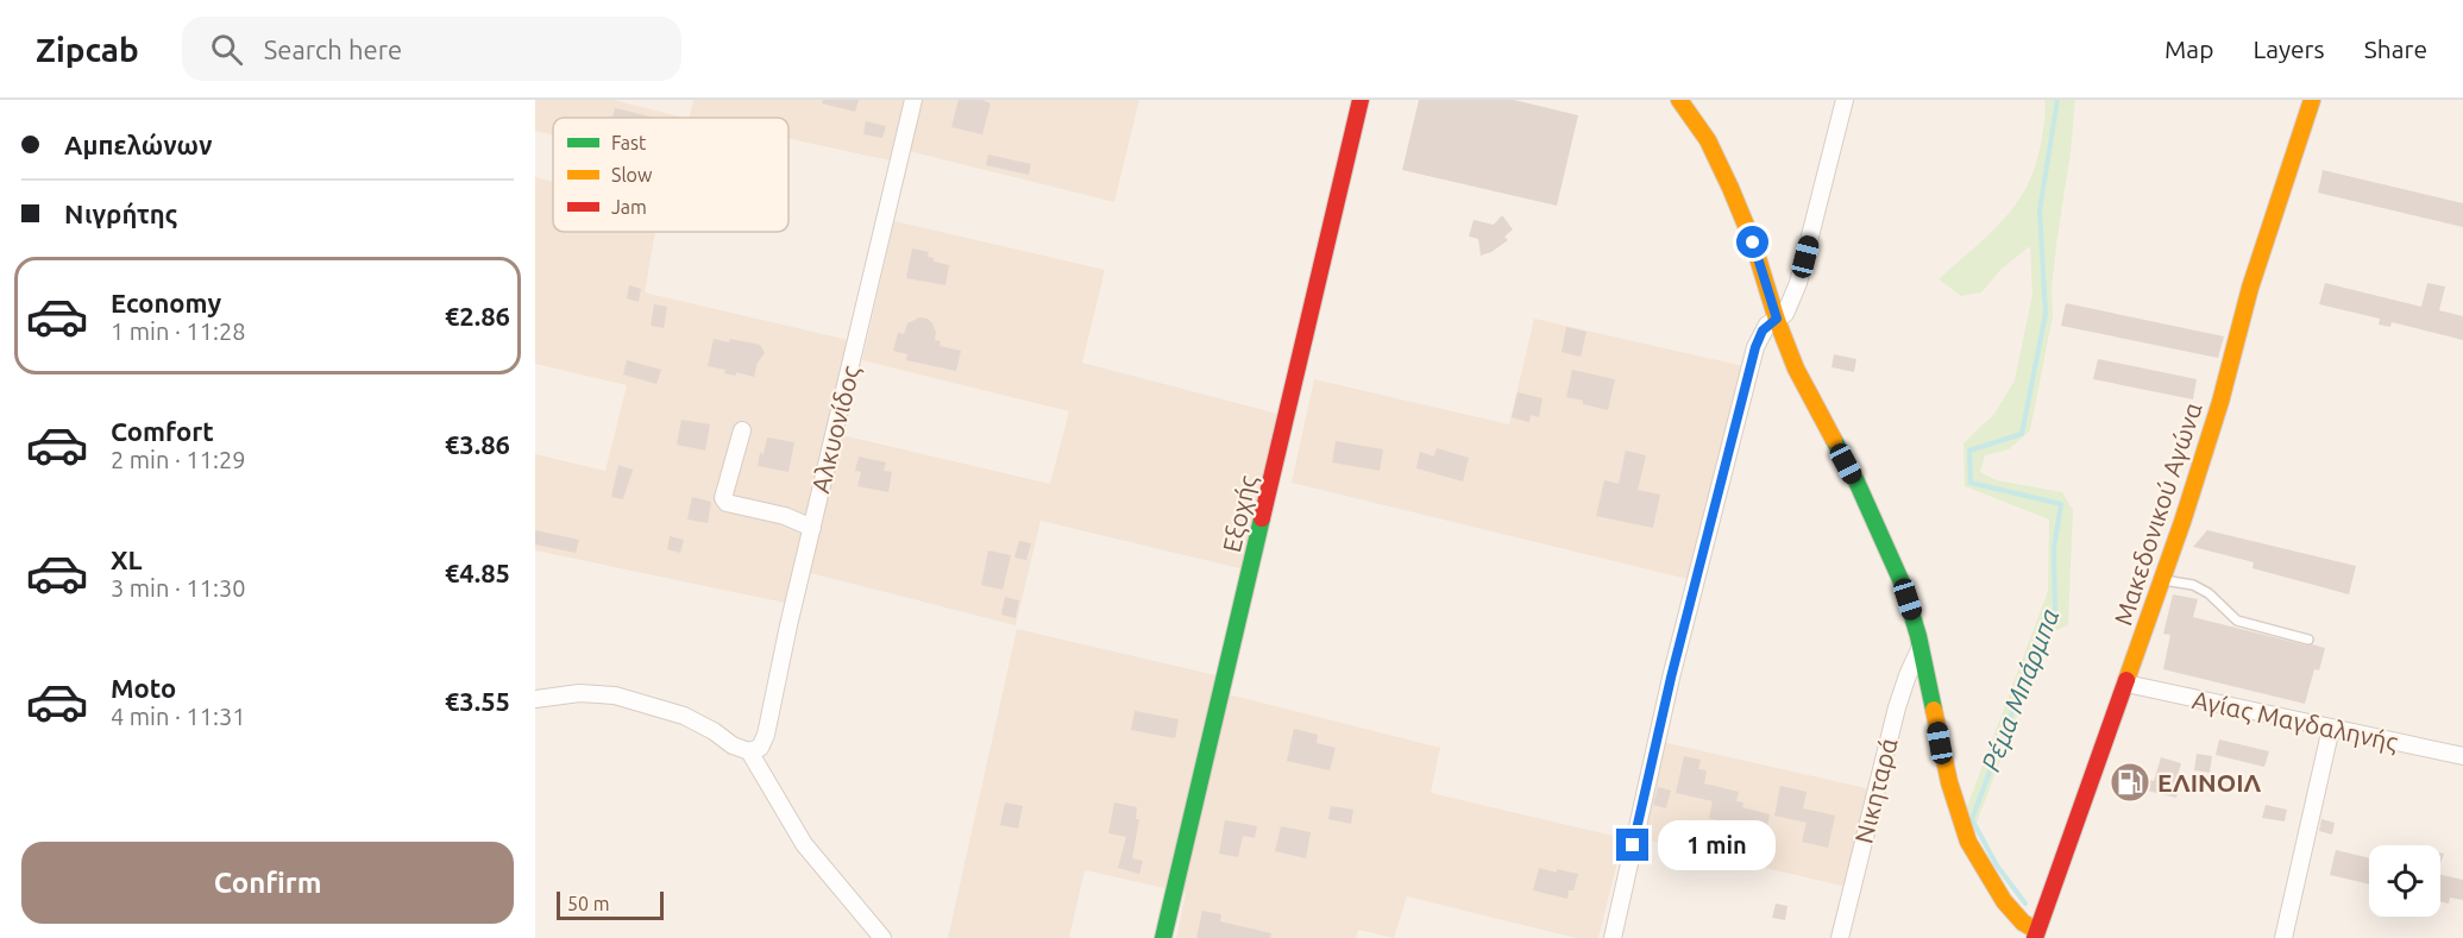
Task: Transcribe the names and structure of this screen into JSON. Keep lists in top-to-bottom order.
{
  "streets": {
    "street": [
      "Αλκυονίδος",
      "Εξοχής",
      "Μακεδονικού Αγώνα",
      "Αγίας Μαγδαληνής",
      "Νικηταρά"
    ]
  },
  "crossings": [
    ["Μακεδονικού Αγώνα", "Αγίας Μαγδαληνής"]
  ],
  "water": ["Ρέμα Μπάρμπα"],
  "places": {
    "fuel station": ["ΕΛΙΝΟΙΛ"]
  },
  "legend": ["Fast", "Slow", "Jam"],
  "scale_bar": "50 m",
  "page": {
    "header": "Zipcab",
    "search": "Search here",
    "nav": ["Map", "Layers", "Share"],
    "banner": ["Αμπελώνων", "Νιγρήτης"],
    "list": [
      {
        "name": "Economy",
        "note": "1 min · 11:28",
        "value": "€2.86"
      },
      {
        "name": "Comfort",
        "note": "2 min · 11:29",
        "value": "€3.86"
      },
      {
        "name": "XL",
        "note": "3 min · 11:30",
        "value": "€4.85"
      },
      {
        "name": "Moto",
        "note": "4 min · 11:31",
        "value": "€3.55"
      }
    ],
    "bubble": "1 min",
    "buttons": "Confirm",
    "scale": "50 m"
  }
}
